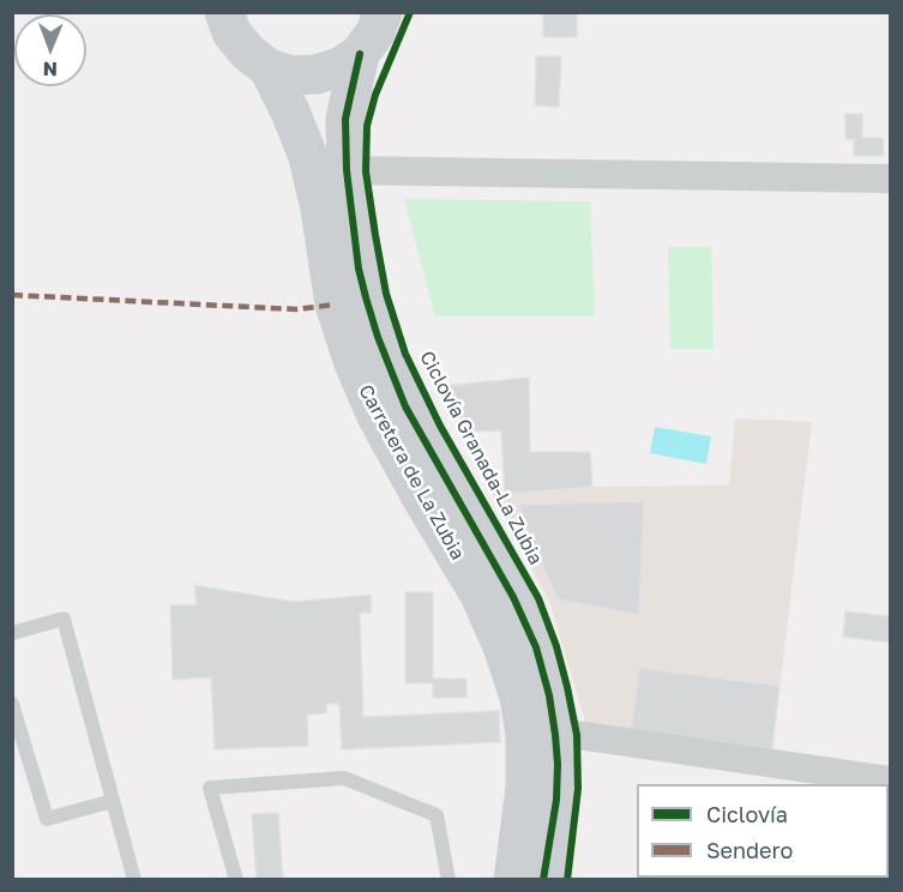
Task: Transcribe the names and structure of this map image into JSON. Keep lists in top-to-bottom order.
{
  "streets": {
    "street": ["Carretera de La Zubia"],
    "cycle path": ["Ciclovía Granada-La Zubia"]
  },
  "legend": ["Ciclovía", "Sendero"],
  "north": "bottom"
}
